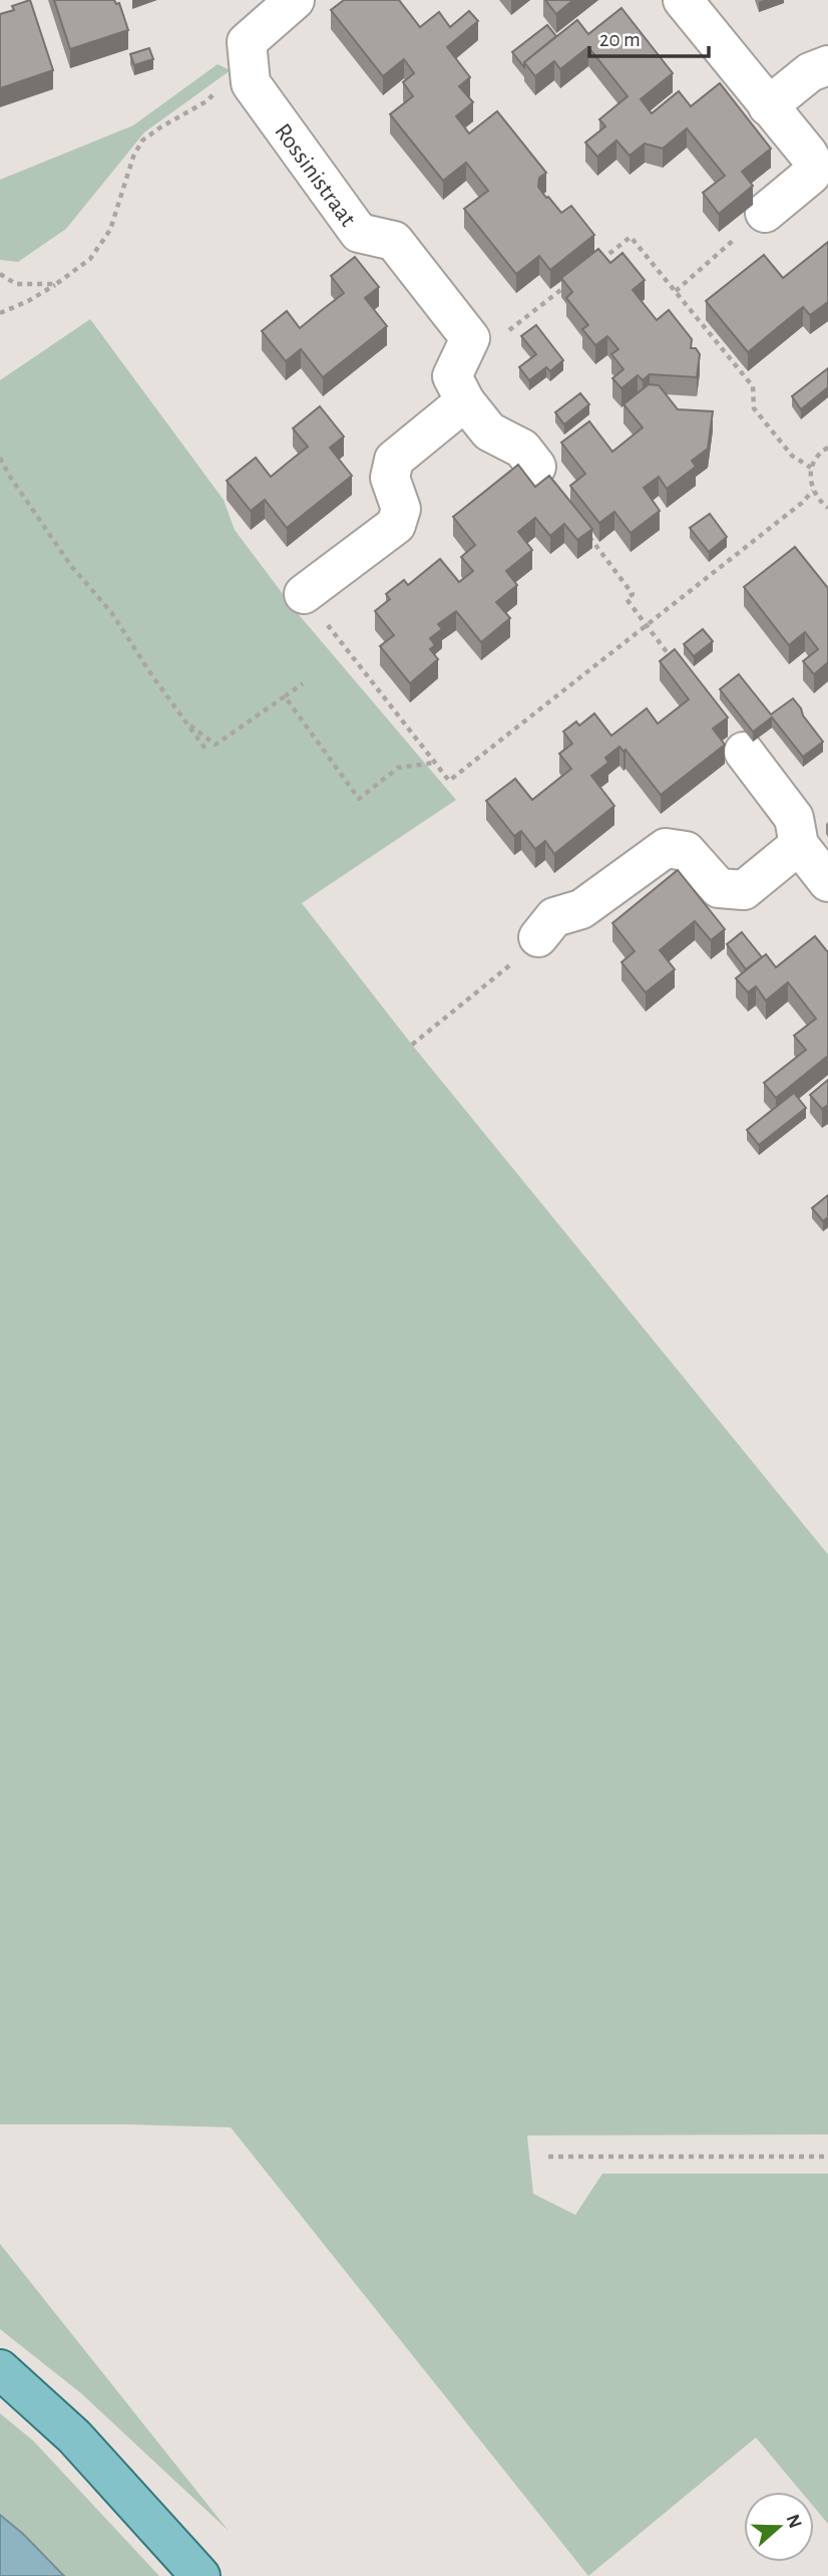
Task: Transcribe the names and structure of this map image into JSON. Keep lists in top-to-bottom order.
{
  "streets": {
    "street": ["Rossinistraat"]
  },
  "scale_bar": "20 m",
  "north": "right"
}
